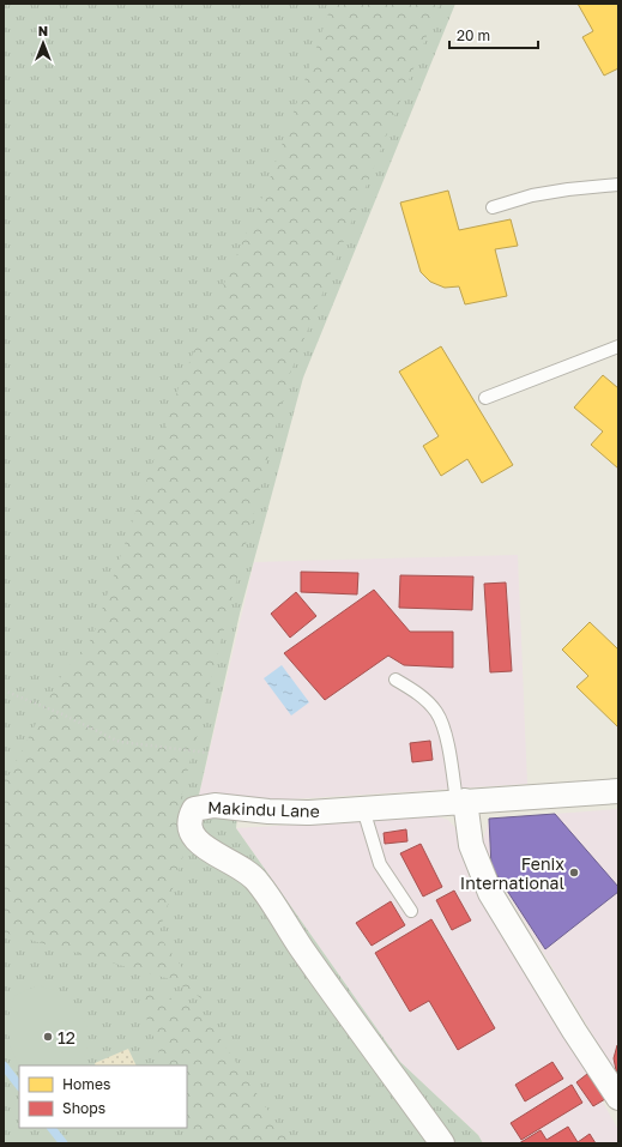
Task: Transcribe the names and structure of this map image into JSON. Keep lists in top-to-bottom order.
{
  "streets": {
    "street": ["Makindu Lane"]
  },
  "places": ["Fenix International", "12"],
  "legend": ["Homes", "Shops"],
  "scale_bar": "20 m",
  "north": "top"
}
